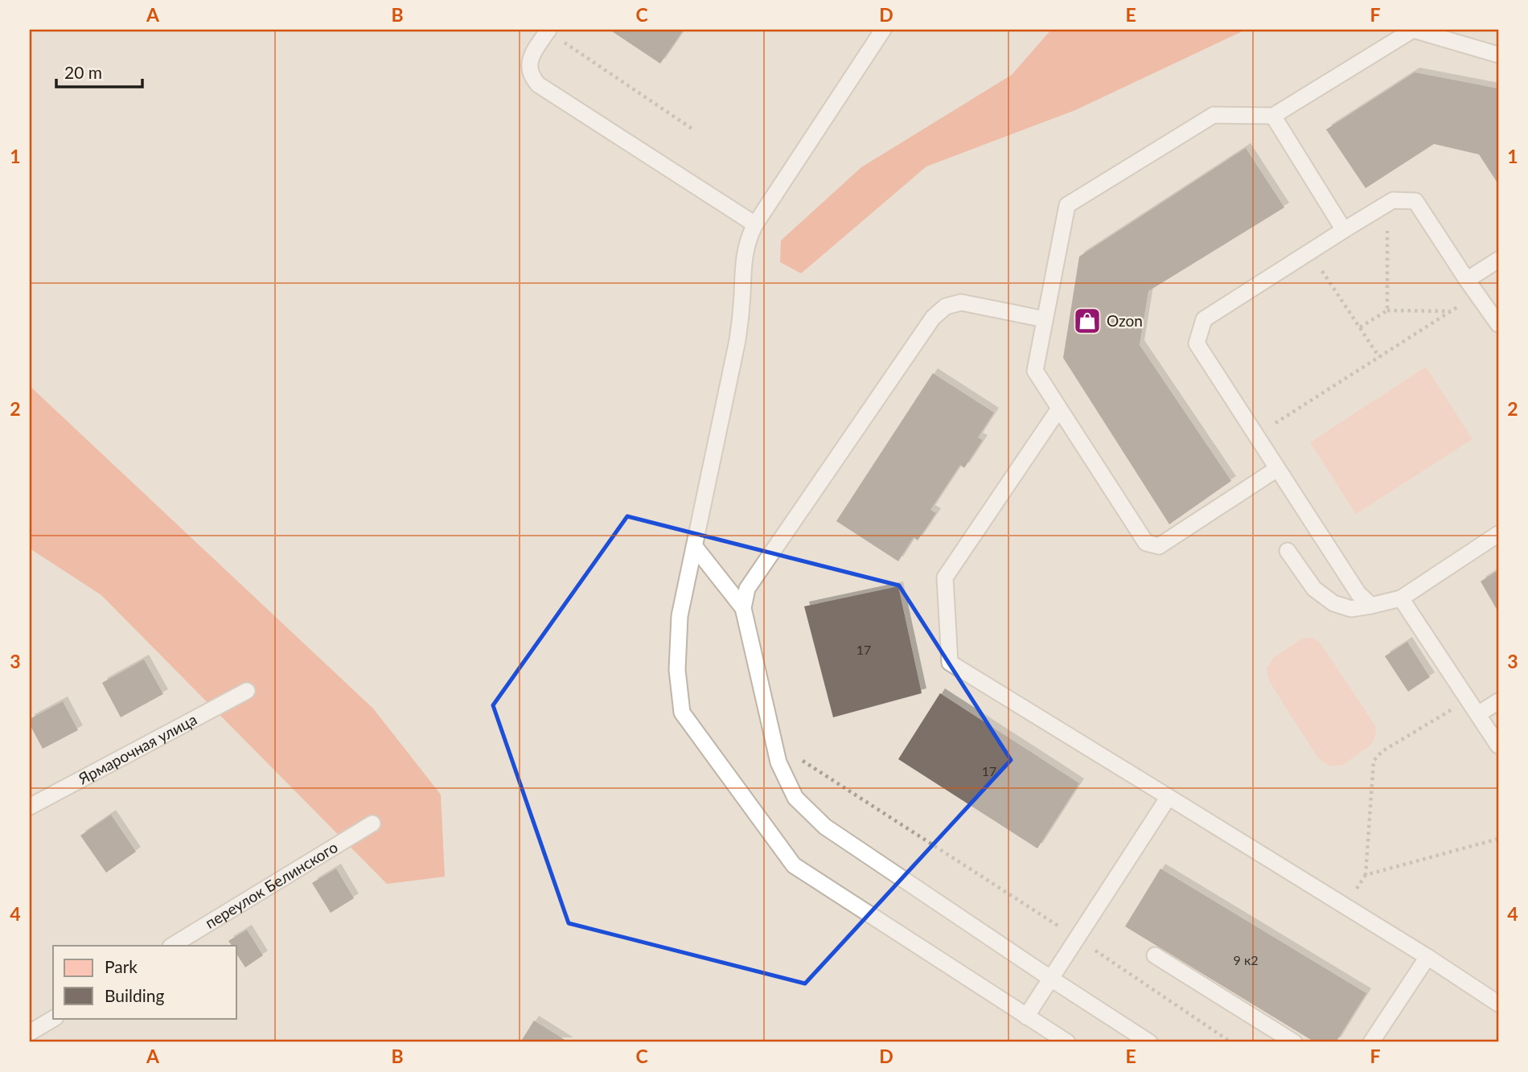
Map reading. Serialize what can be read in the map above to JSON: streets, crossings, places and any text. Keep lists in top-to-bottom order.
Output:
{
  "streets": {
    "lane": ["Ярмарочная улица", "переулок Белинского"]
  },
  "places": {
    "shop": ["Ozon"]
  },
  "house_numbers": ["17", "17", "9 к2"],
  "legend": ["Park", "Building"],
  "scale_bar": "20 m",
  "grid": {
    "columns": [
      "A",
      "B",
      "C",
      "D",
      "E",
      "F"
    ],
    "rows": [
      "1",
      "2",
      "3",
      "4"
    ]
  }
}
